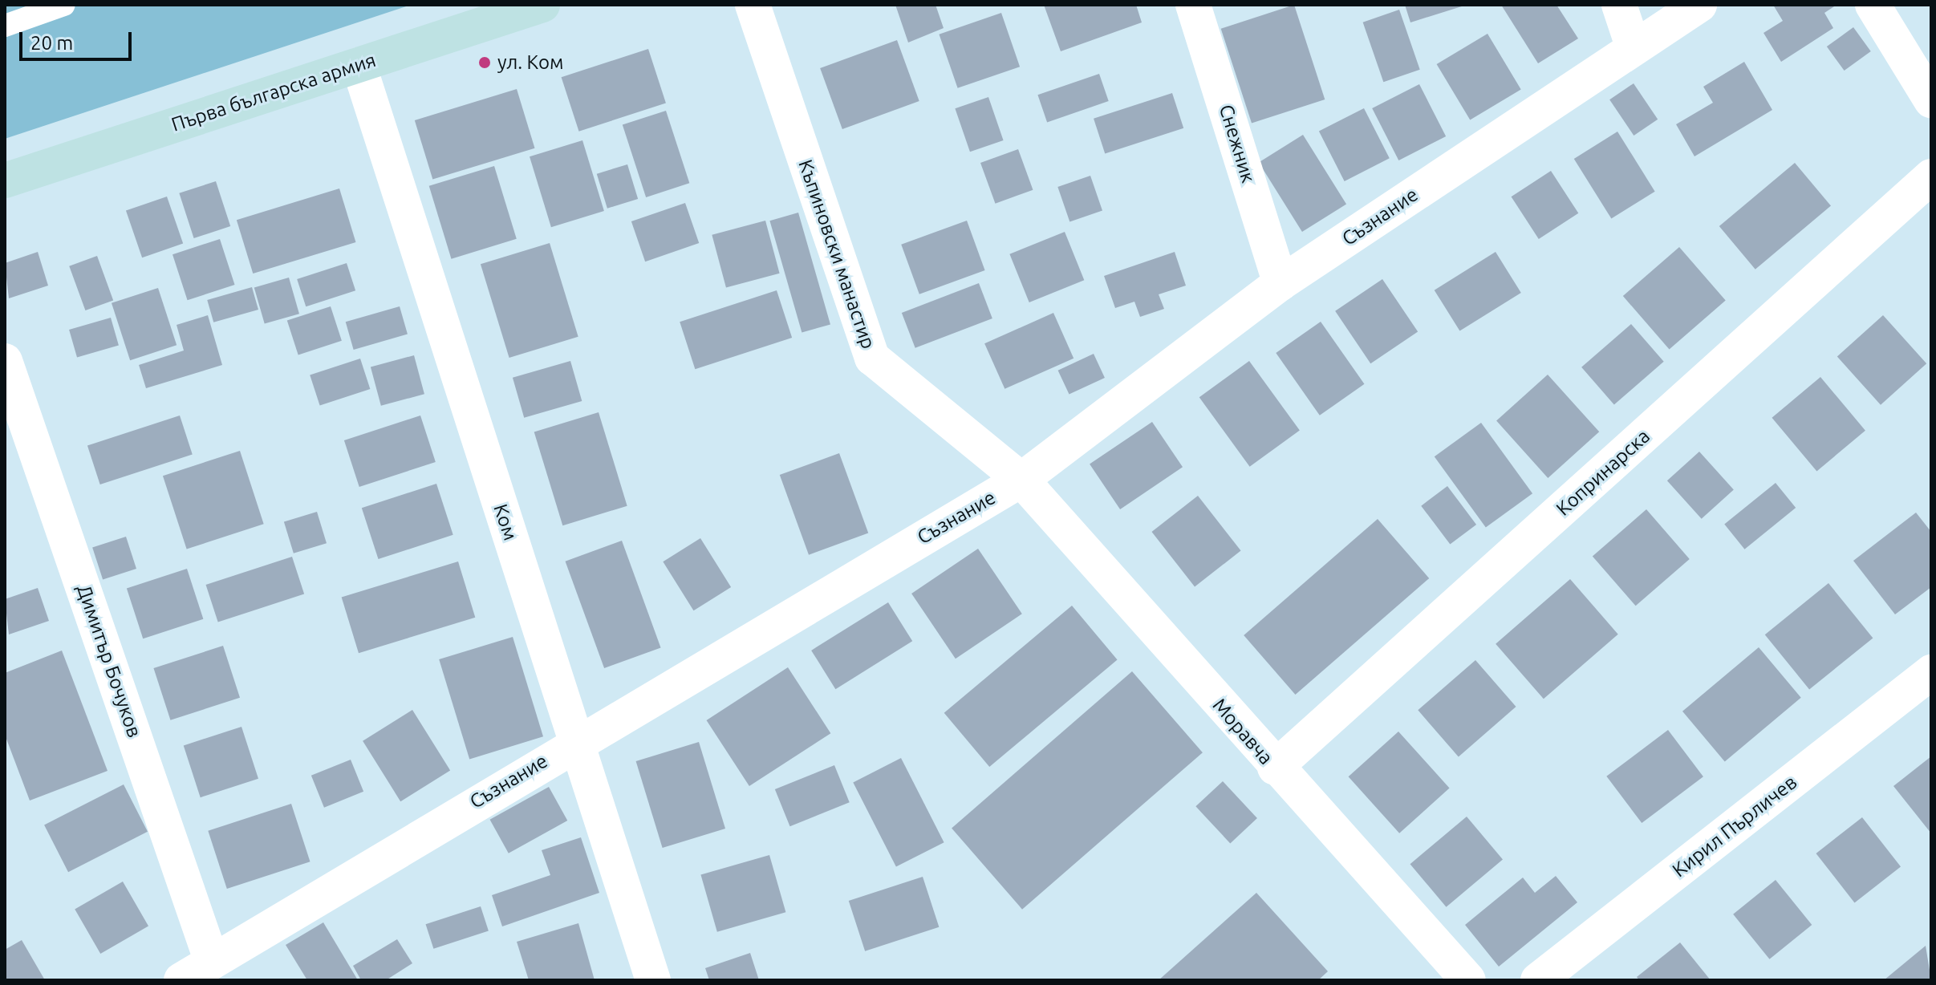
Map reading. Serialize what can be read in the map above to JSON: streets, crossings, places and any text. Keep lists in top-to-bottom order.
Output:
{
  "streets": {
    "street": [
      "Първа българска армия",
      "Снежник",
      "Съзнание",
      "Къпиновски манастир",
      "Копринарска",
      "Ком",
      "Димитър Бочуков",
      "Моравча",
      "Кирил Пърличев"
    ]
  },
  "crossings": [
    ["Първа българска армия", "Ком"],
    ["Снежник", "Съзнание"],
    ["Съзнание", "Къпиновски манастир"],
    ["Съзнание", "Ком"],
    ["Съзнание", "Димитър Бочуков"],
    ["Съзнание", "Моравча"],
    ["Къпиновски манастир", "Моравча"],
    ["Копринарска", "Моравча"]
  ],
  "places": ["ул. Ком"],
  "scale_bar": "20 m"
}
